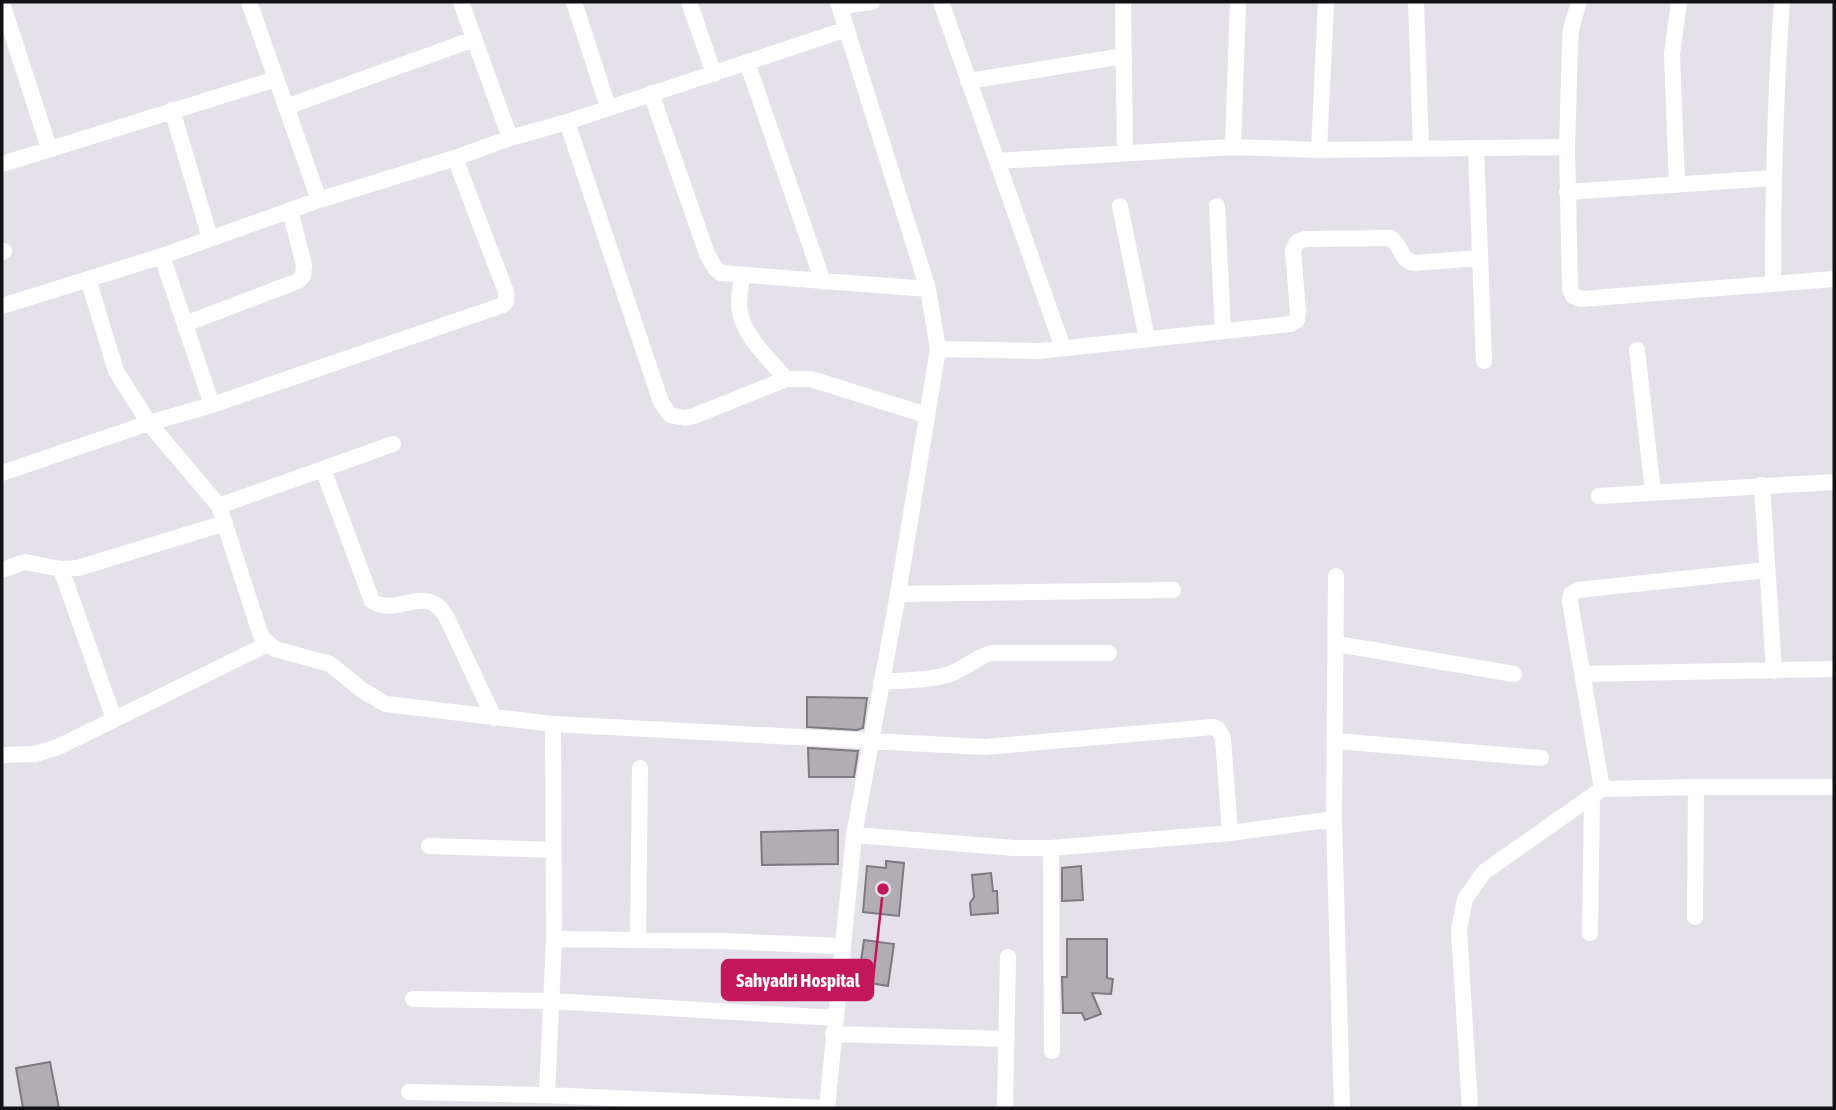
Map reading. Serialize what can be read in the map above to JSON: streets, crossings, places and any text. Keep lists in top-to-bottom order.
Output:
{
  "places": ["Sahyadri Hospital"]
}
